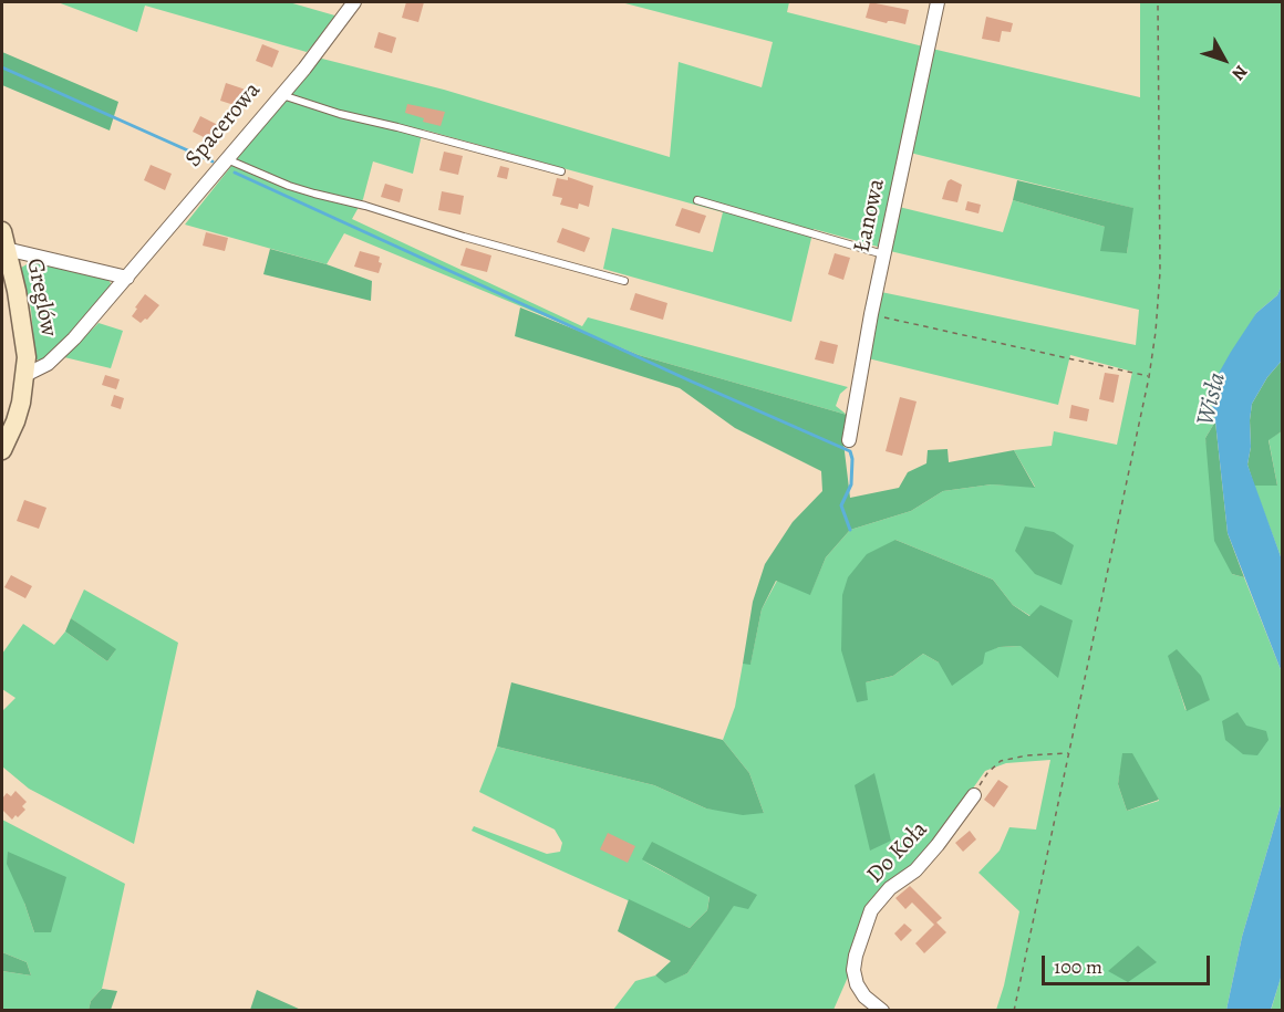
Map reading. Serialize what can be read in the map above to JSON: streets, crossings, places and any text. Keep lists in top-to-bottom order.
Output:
{
  "streets": {
    "street": [
      "Spacerowa",
      "Łanowa",
      "Greglów",
      "Do Koła"
    ]
  },
  "crossings": [
    ["Spacerowa", "Greglów"]
  ],
  "water": ["Wisła"],
  "scale_bar": "100 m",
  "north": "bottom right"
}
